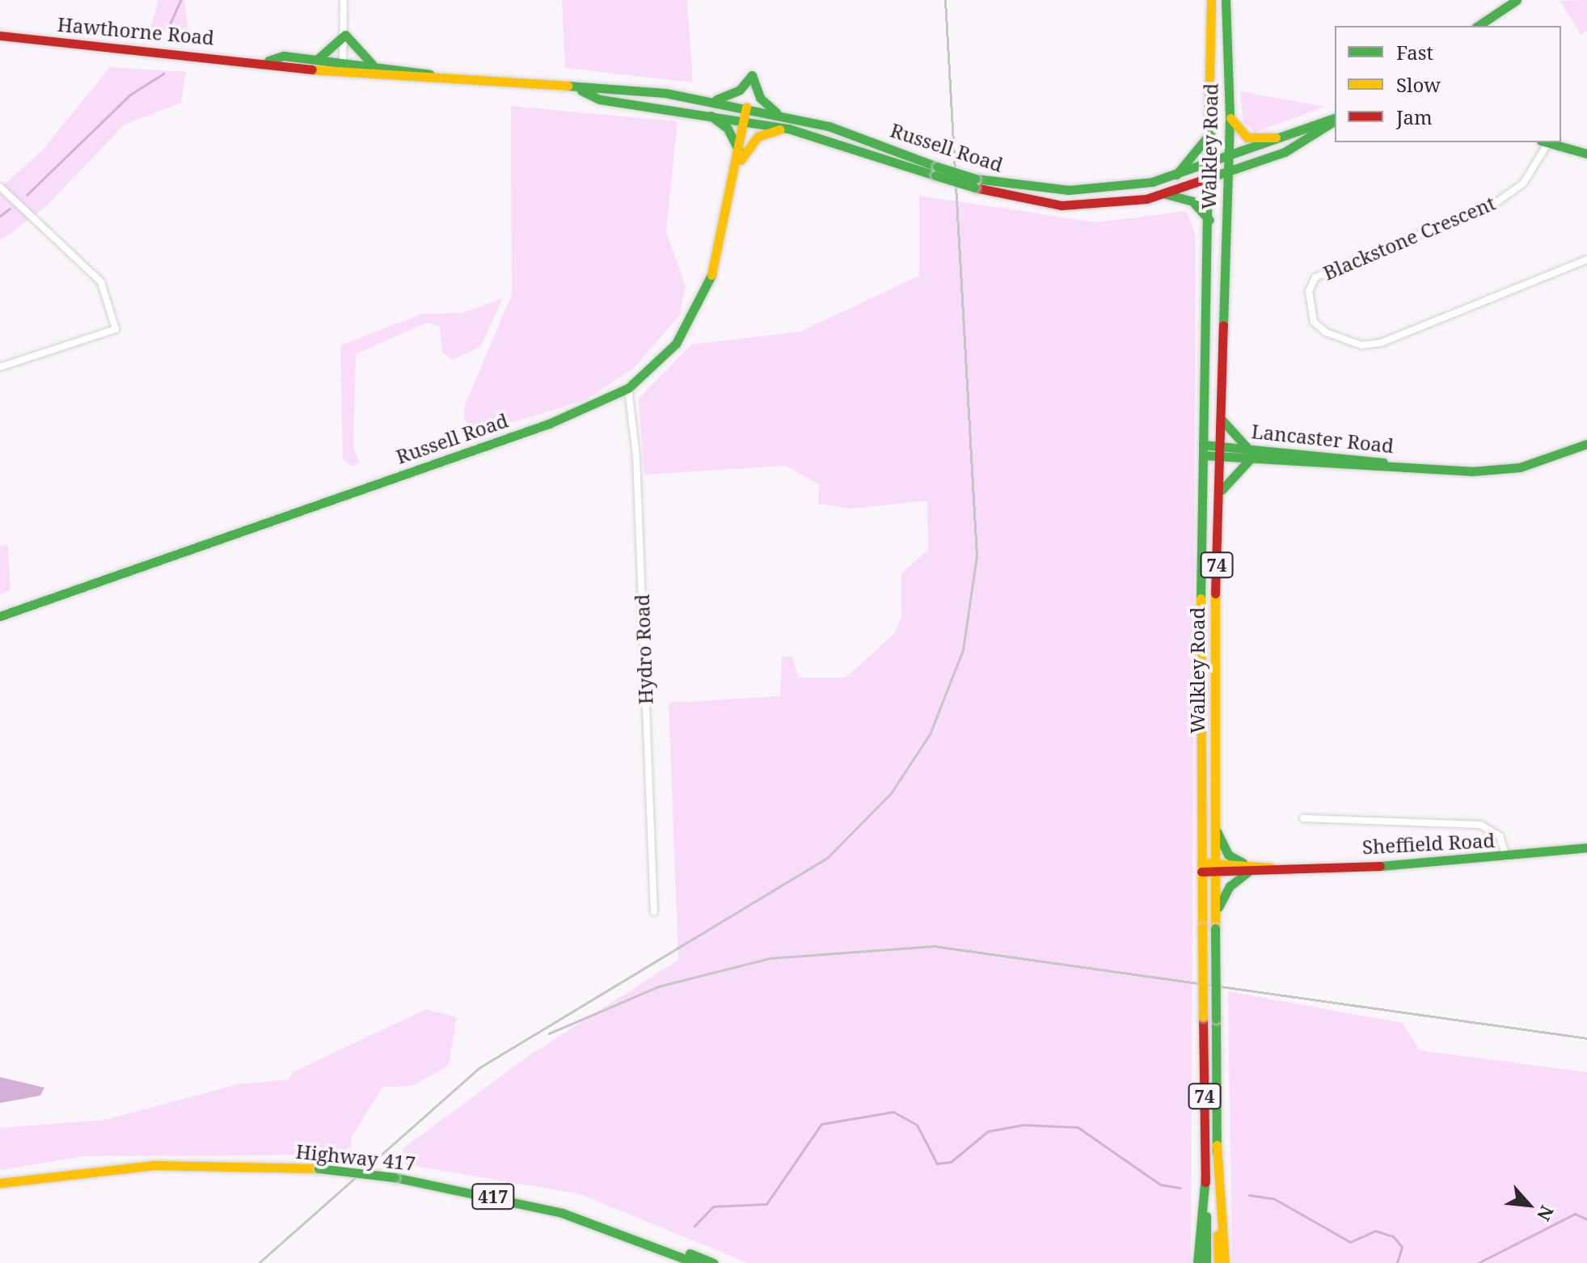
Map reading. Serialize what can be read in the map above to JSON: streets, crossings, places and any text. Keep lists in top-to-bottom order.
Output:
{
  "streets": {
    "main road": [
      "Hawthorne Road",
      "Walkley Road",
      "Russell Road",
      "Lancaster Road",
      "74",
      "Sheffield Road",
      "Highway 417",
      "417"
    ],
    "street": ["Blackstone Crescent", "Hydro Road"]
  },
  "crossings": [
    ["Hawthorne Road", "Russell Road"],
    ["Walkley Road", "Russell Road"],
    ["Walkley Road", "Lancaster Road"],
    ["Walkley Road", "Sheffield Road"],
    ["Russell Road", "Hydro Road"]
  ],
  "legend": ["Fast", "Slow", "Jam"],
  "north": "bottom right"
}
